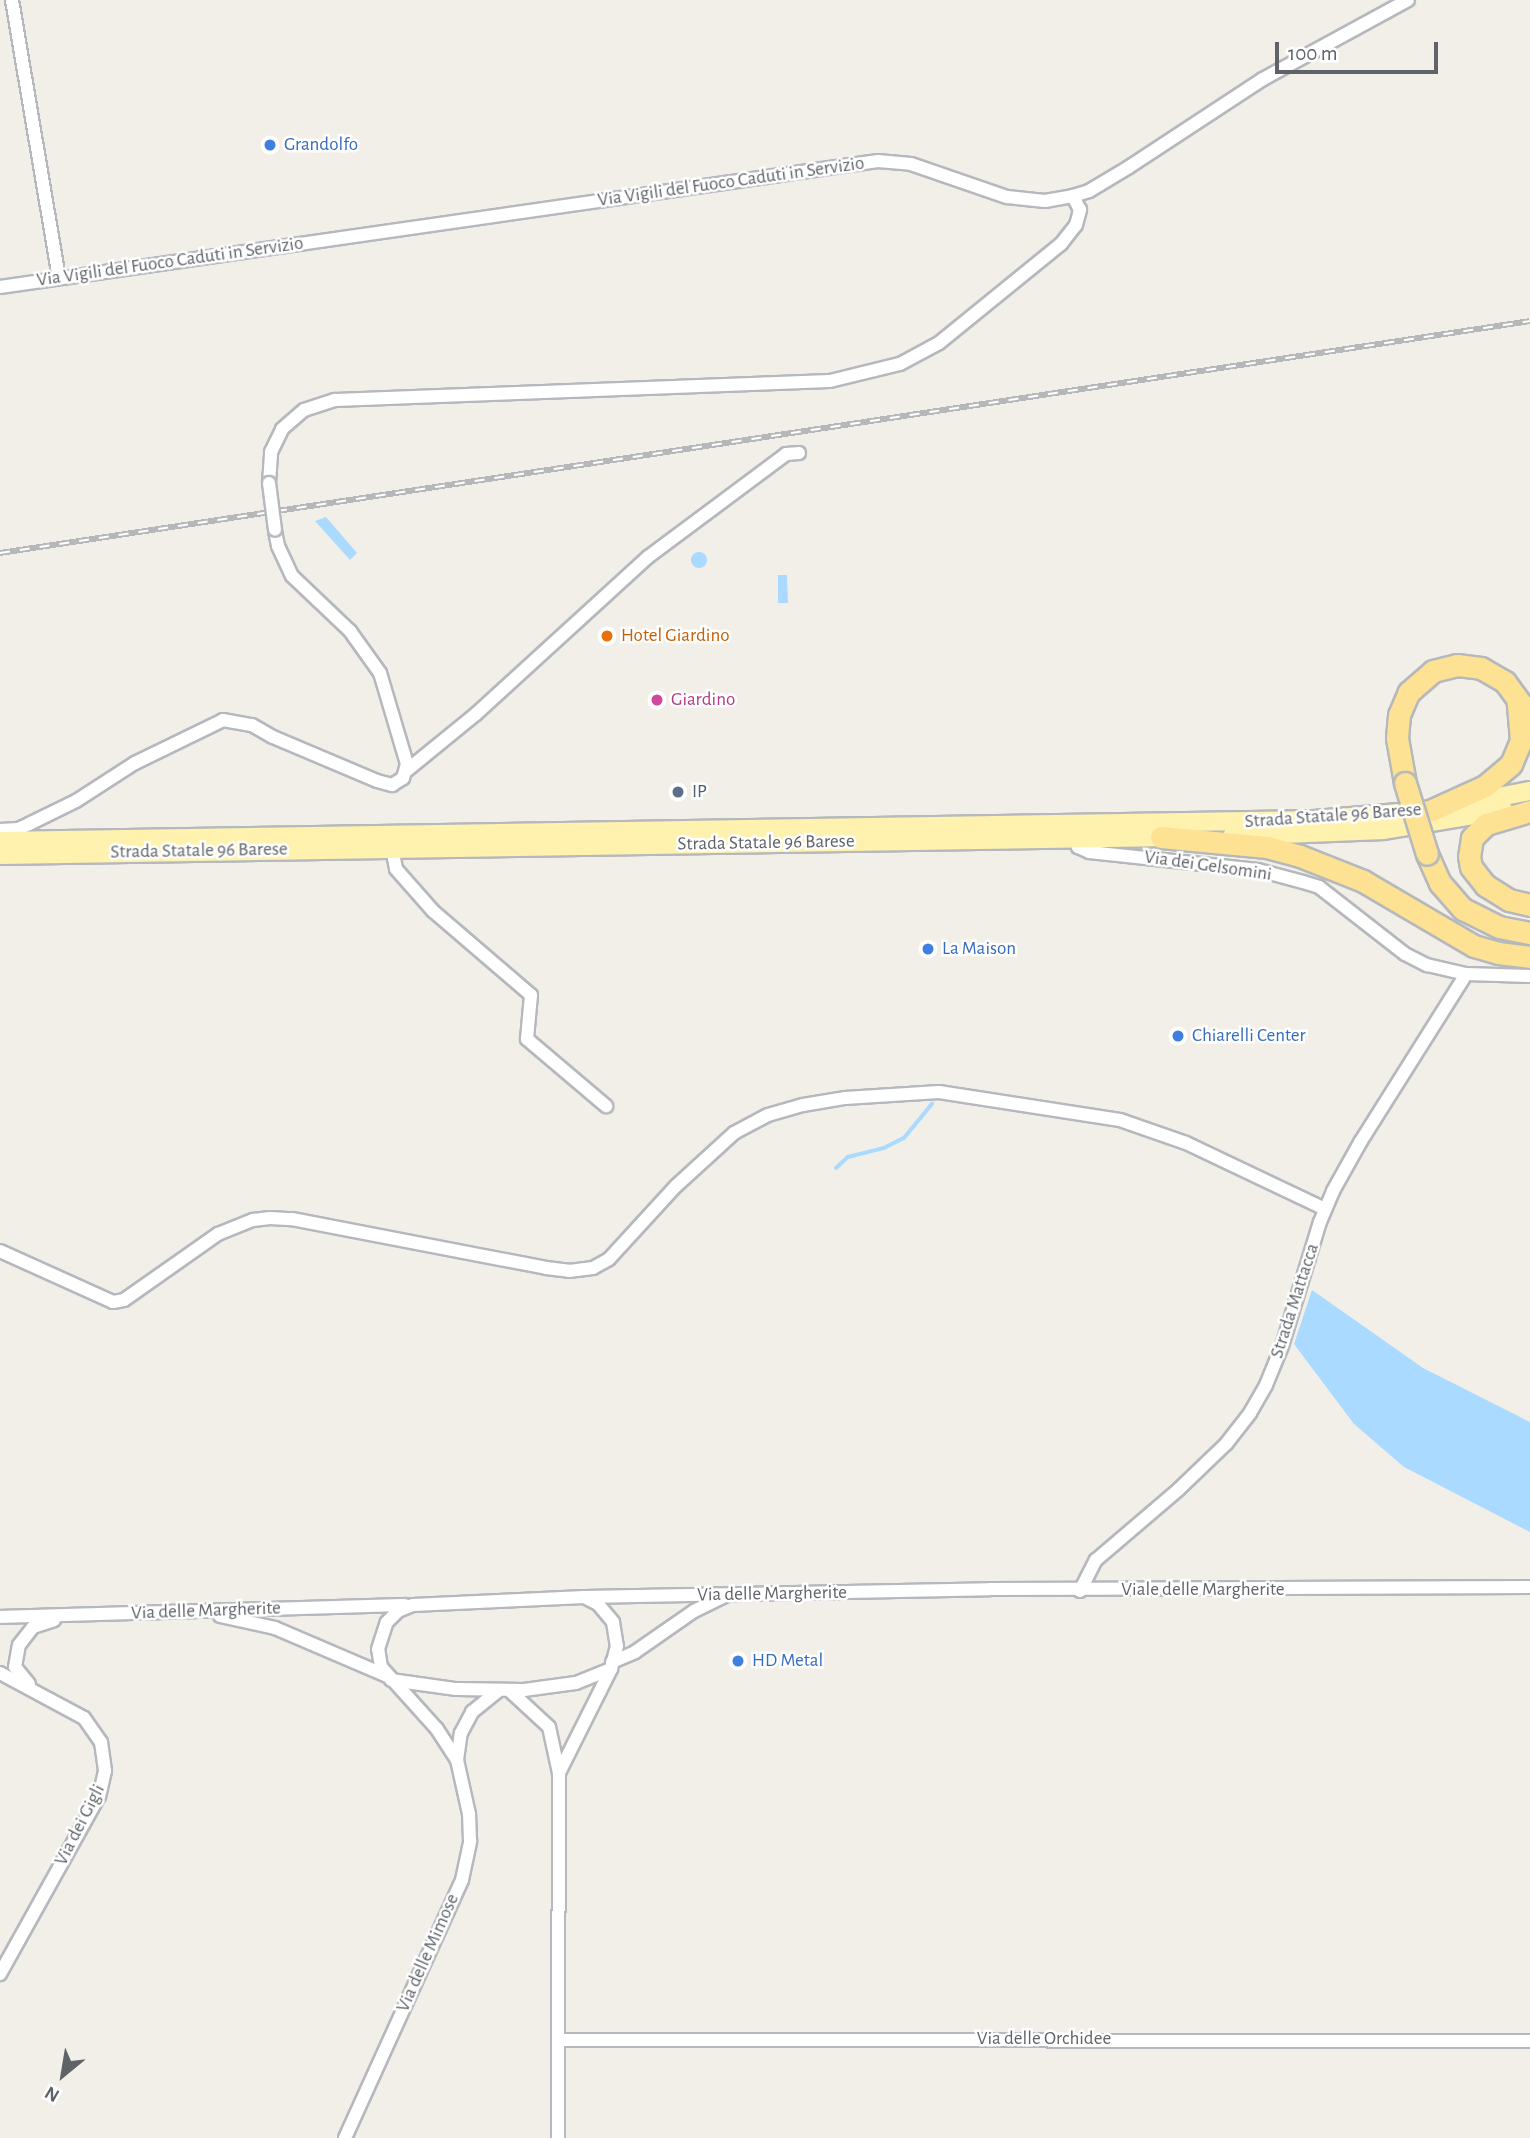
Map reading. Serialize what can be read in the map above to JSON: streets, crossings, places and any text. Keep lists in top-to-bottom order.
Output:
{
  "streets": {
    "main road": ["Strada Statale 96 Barese"],
    "street": [
      "Via Vigili del Fuoco Caduti in Servizio",
      "Via dei Gelsomini",
      "Strada Mattacca",
      "Viale delle Margherite",
      "Via delle Margherite",
      "Via dei Gigli",
      "Via delle Mimose",
      "Via delle Orchidee"
    ]
  },
  "crossings": [
    ["Strada Statale 96 Barese", "Via dei Gelsomini"],
    ["Via dei Gelsomini", "Strada Mattacca"],
    ["Strada Mattacca", "Viale delle Margherite"],
    ["Viale delle Margherite", "Via delle Margherite"],
    ["Via delle Margherite", "Via dei Gigli"]
  ],
  "places": [
    "Grandolfo",
    "Hotel Giardino",
    "Giardino",
    "IP",
    "La Maison",
    "Chiarelli Center",
    "HD Metal"
  ],
  "scale_bar": "100 m",
  "north": "bottom left"
}
